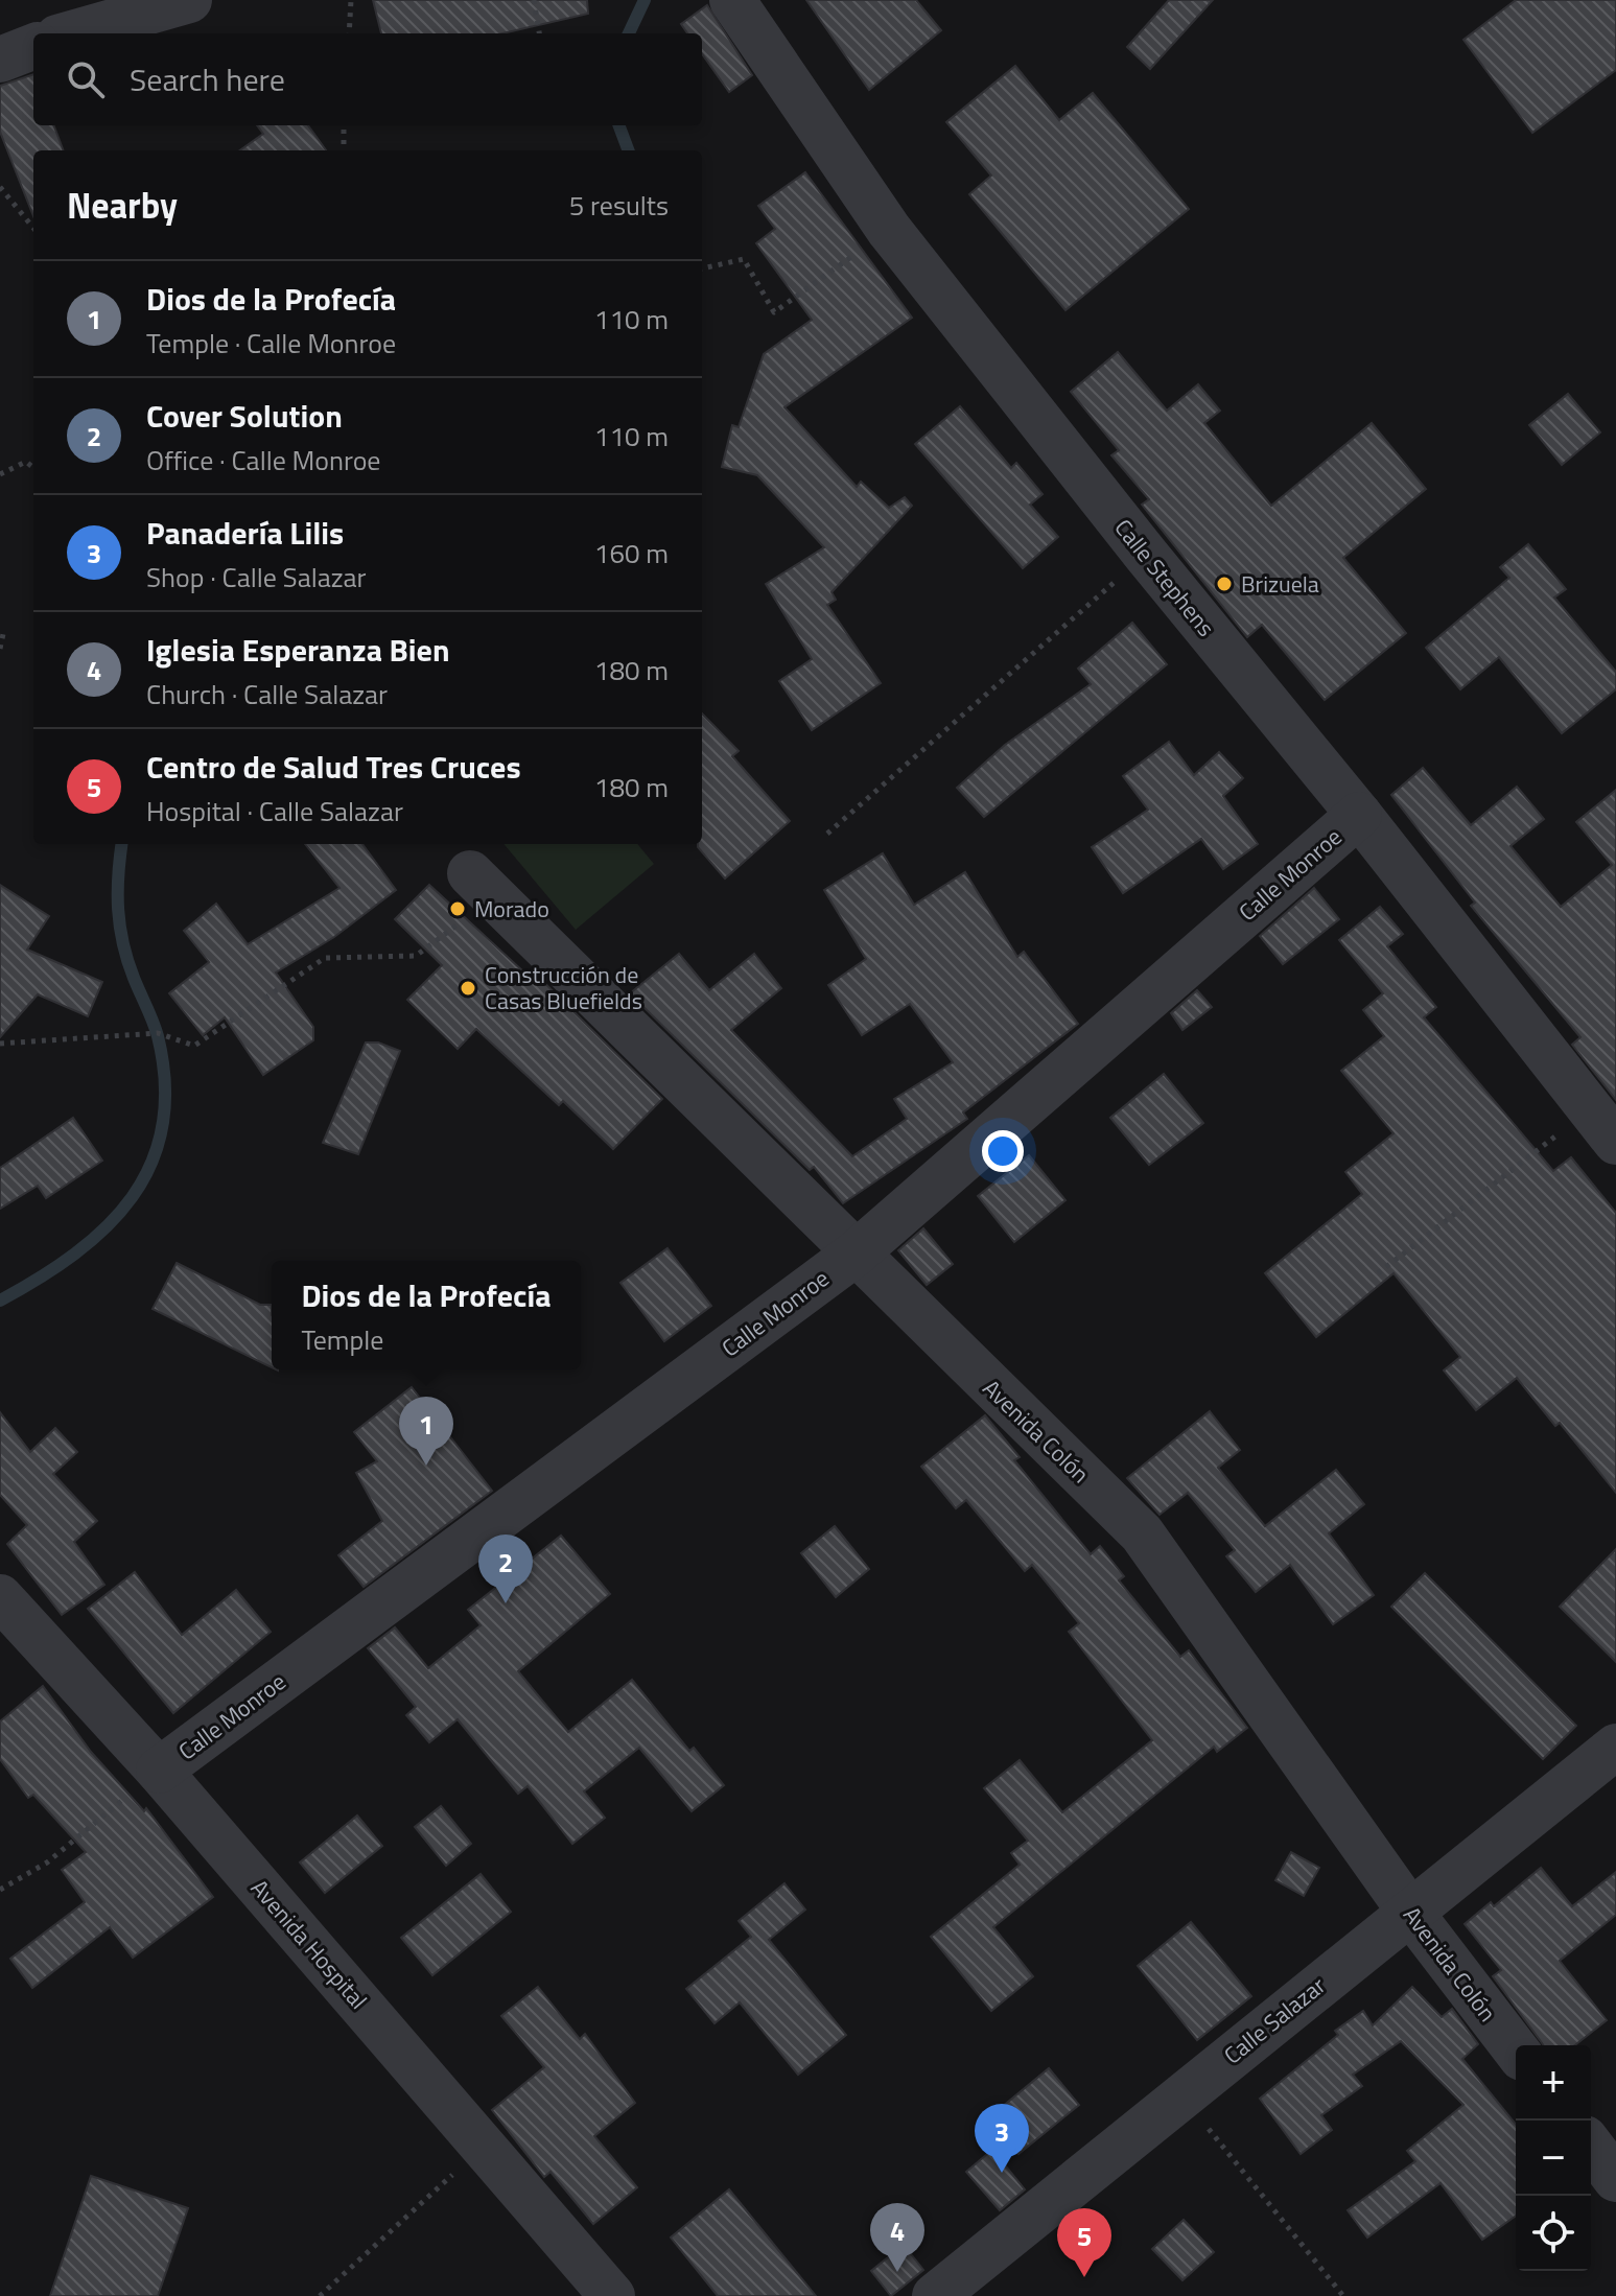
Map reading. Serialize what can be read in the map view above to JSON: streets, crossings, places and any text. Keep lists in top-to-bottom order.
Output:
{
  "streets": {
    "street": [
      "Calle Stephens",
      "Calle Monroe",
      "Avenida Colón",
      "Avenida Hospital",
      "Calle Salazar"
    ]
  },
  "crossings": [
    ["Calle Stephens", "Calle Monroe"],
    ["Calle Monroe", "Avenida Colón"],
    ["Calle Monroe", "Avenida Hospital"],
    ["Avenida Colón", "Calle Salazar"]
  ],
  "places": ["Brizuela", "Morado", "Construcción de Casas Bluefields"],
  "page": {
    "search": "Search here",
    "heading": ["Nearby", "5 results"],
    "list": [
      {
        "mark": "1",
        "name": "Dios de la Profecía",
        "note": "Temple · Calle Monroe",
        "value": "110 m"
      },
      {
        "mark": "2",
        "name": "Cover Solution",
        "note": "Office · Calle Monroe",
        "value": "110 m"
      },
      {
        "mark": "3",
        "name": "Panadería Lilis",
        "note": "Shop · Calle Salazar",
        "value": "160 m"
      },
      {
        "mark": "4",
        "name": "Iglesia Esperanza Bien",
        "note": "Church · Calle Salazar",
        "value": "180 m"
      },
      {
        "mark": "5",
        "name": "Centro de Salud Tres Cruces",
        "note": "Hospital · Calle Salazar",
        "value": "180 m"
      }
    ],
    "popup": ["Dios de la Profecía", "Temple"],
    "pins": [
      "1",
      "2",
      "3",
      "4",
      "5"
    ],
    "map_buttons": ["+", "−"]
  }
}
